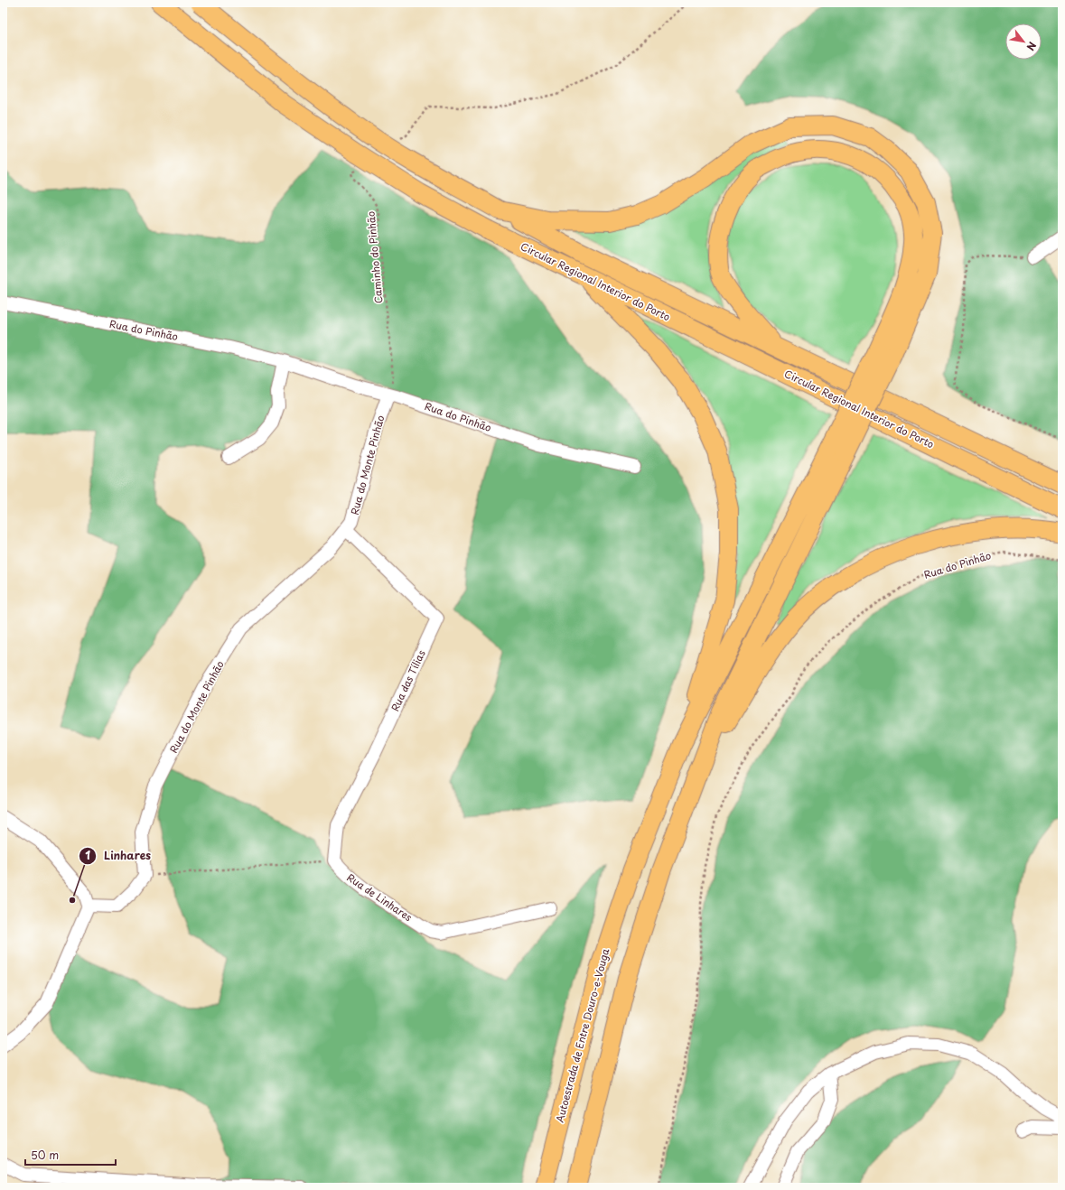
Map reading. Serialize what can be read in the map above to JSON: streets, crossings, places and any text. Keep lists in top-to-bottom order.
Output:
{
  "streets": {
    "highway": ["Circular Regional Interior do Porto", "Autoestrada de Entre Douro-e-Vouga"],
    "street": [
      "Rua do Pinhão",
      "Rua do Monte Pinhão",
      "Rua das Tílias",
      "Rua de Linhares"
    ],
    "path": ["Caminho do Pinhão"]
  },
  "crossings": [
    ["Caminho do Pinhão", "Rua do Pinhão"],
    ["Caminho do Pinhão", "Rua do Monte Pinhão"],
    ["Rua do Pinhão", "Rua do Monte Pinhão"],
    ["Rua do Monte Pinhão", "Rua das Tílias"],
    ["Rua das Tílias", "Rua de Linhares"]
  ],
  "places": ["Linhares"],
  "scale_bar": "50 m",
  "north": "bottom right"
}
